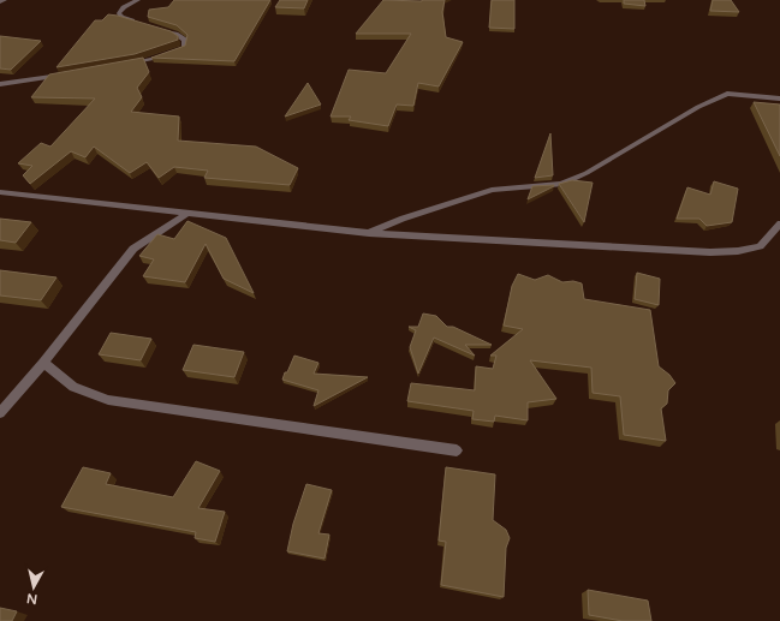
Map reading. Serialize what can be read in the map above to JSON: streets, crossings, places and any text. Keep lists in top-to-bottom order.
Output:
{
  "north": "bottom"
}
